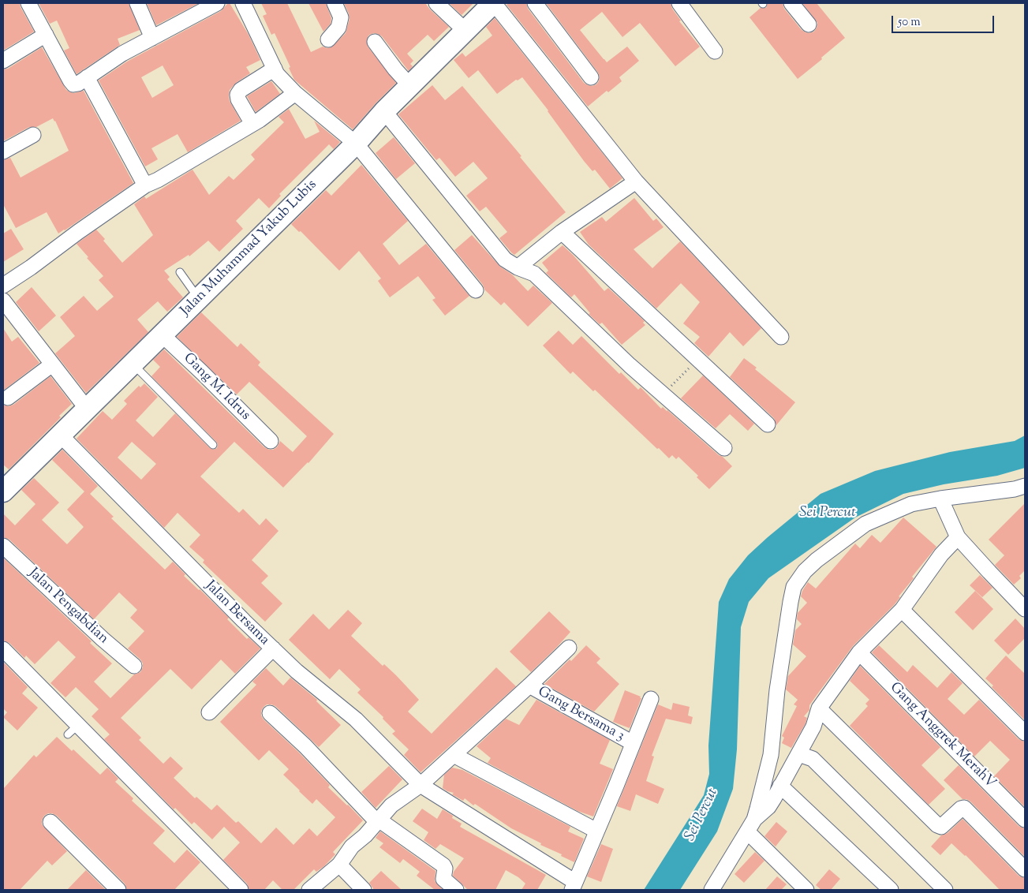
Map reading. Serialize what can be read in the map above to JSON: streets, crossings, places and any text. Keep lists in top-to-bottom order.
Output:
{
  "streets": {
    "main road": ["Jalan Muhammad Yakub Lubis"],
    "street": [
      "Gang M. Idrus",
      "Jalan Pengabdian",
      "Jalan Bersama",
      "Gang Bersama 3",
      "Gang Anggrek MerahV"
    ]
  },
  "crossings": [
    ["Jalan Muhammad Yakub Lubis", "Gang M. Idrus"],
    ["Jalan Muhammad Yakub Lubis", "Jalan Bersama"]
  ],
  "water": ["Sei Percut"],
  "scale_bar": "50 m"
}
